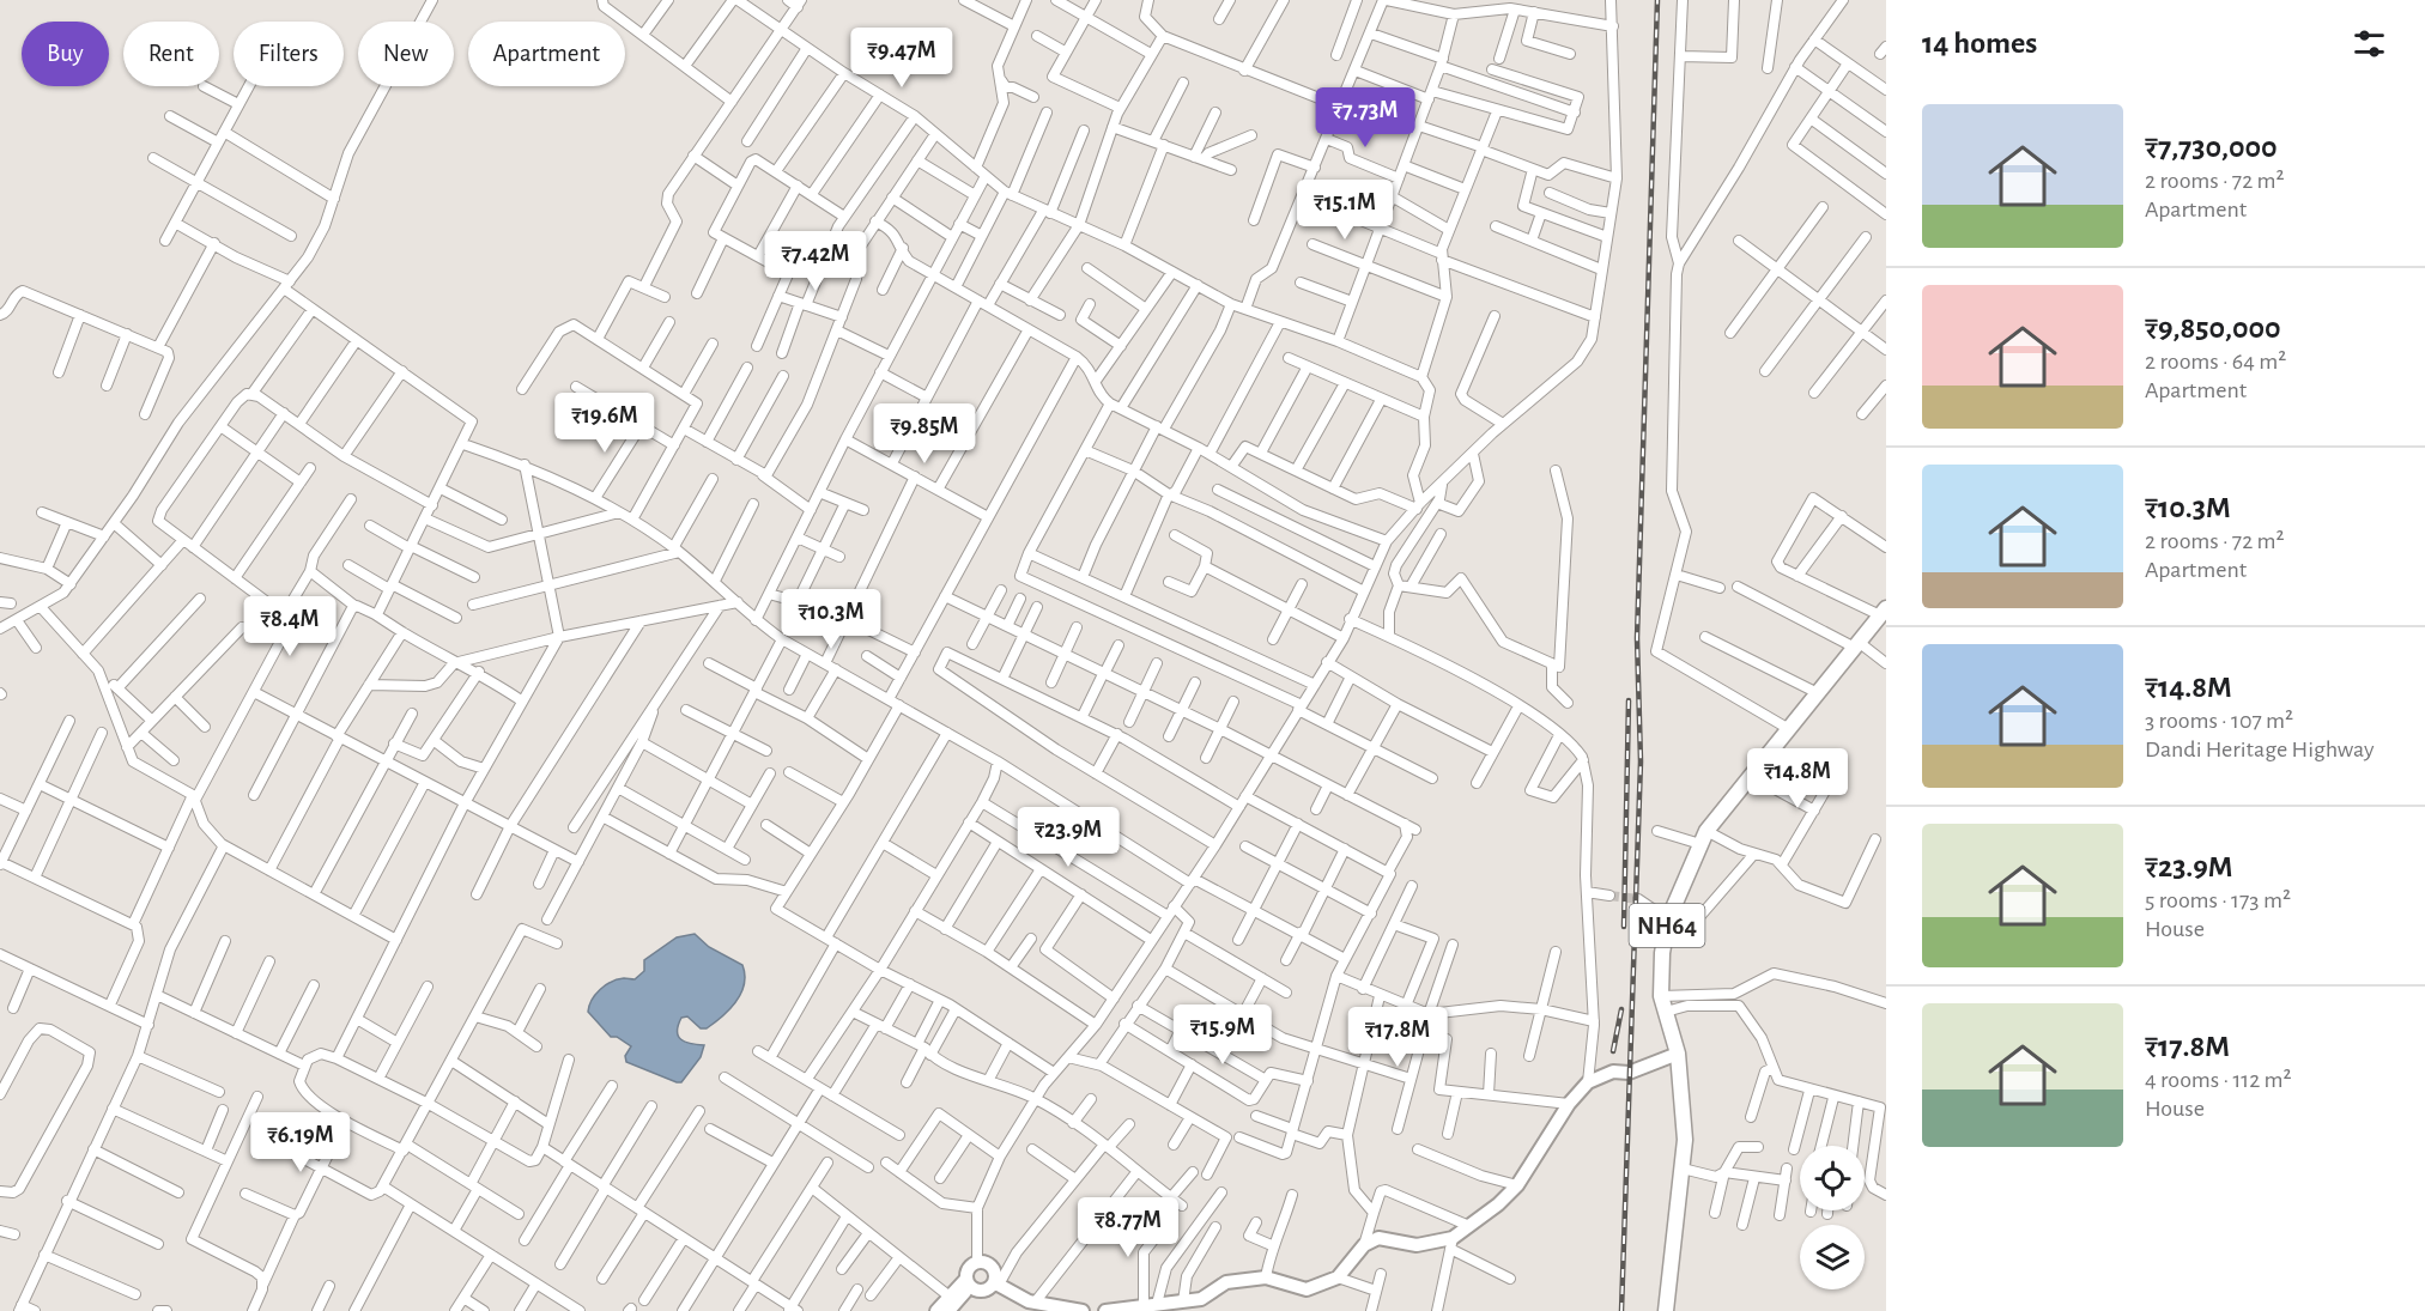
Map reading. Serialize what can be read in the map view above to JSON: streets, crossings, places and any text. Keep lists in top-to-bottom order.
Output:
{
  "streets": {
    "highway": ["NH64"]
  },
  "page": {
    "heading": "14 homes",
    "chip": [
      "Buy",
      "Rent",
      "Filters",
      "New",
      "Apartment"
    ],
    "price": [
      "₹9.47M",
      "₹7.73M",
      "₹15.1M",
      "₹7.42M",
      "₹19.6M",
      "₹9.85M",
      "₹10.3M",
      "₹8.4M",
      "₹14.8M",
      "₹23.9M",
      "₹15.9M",
      "₹17.8M",
      "₹6.19M",
      "₹8.77M"
    ],
    "list": [
      {
        "name": "₹7,730,000",
        "note": "2 rooms · 72 m² · Apartment"
      },
      {
        "name": "₹9,850,000",
        "note": "2 rooms · 64 m² · Apartment"
      },
      {
        "name": "₹10.3M",
        "note": "2 rooms · 72 m² · Apartment"
      },
      {
        "name": "₹14.8M",
        "note": "3 rooms · 107 m² · Dandi Heritage Highway"
      },
      {
        "name": "₹23.9M",
        "note": "5 rooms · 173 m² · House"
      },
      {
        "name": "₹17.8M",
        "note": "4 rooms · 112 m² · House"
      }
    ]
  }
}
